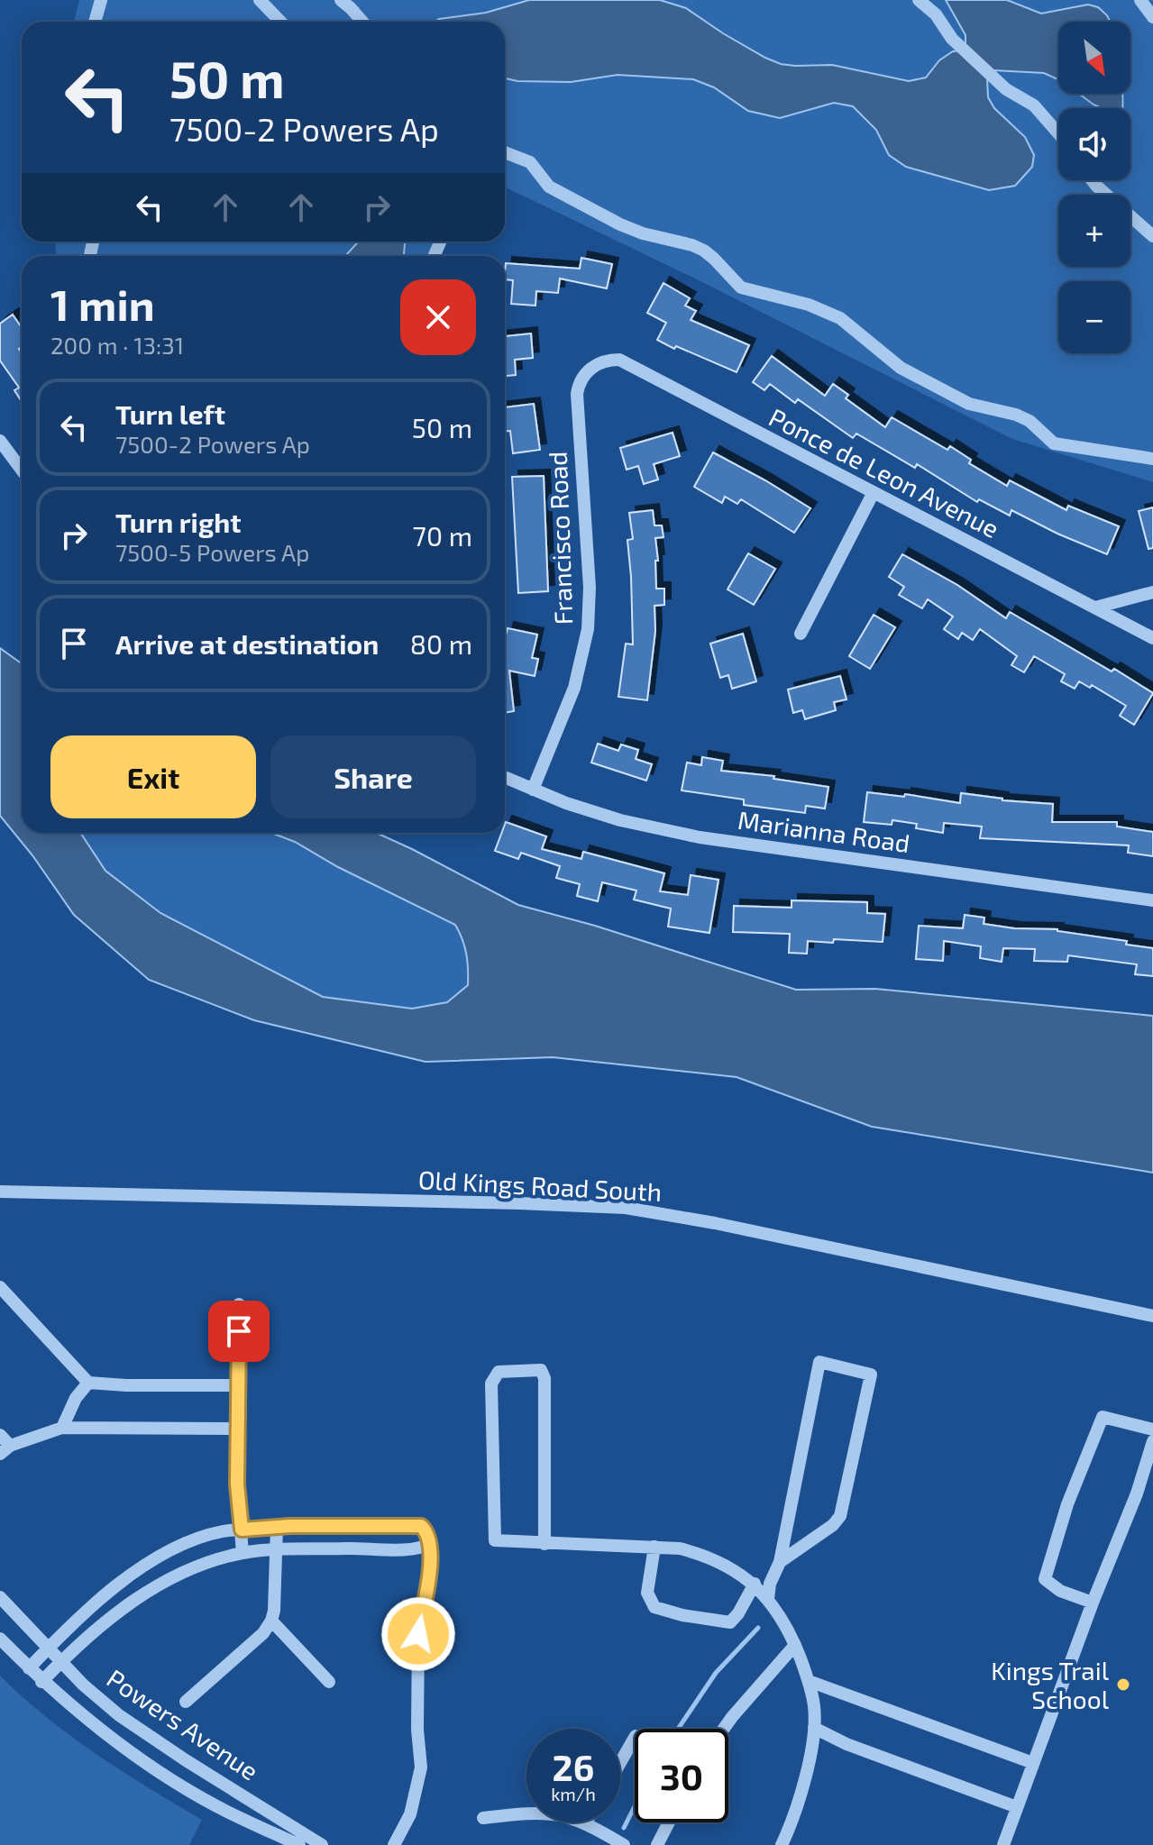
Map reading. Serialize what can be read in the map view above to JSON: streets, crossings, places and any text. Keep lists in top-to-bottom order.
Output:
{
  "streets": {
    "street": [
      "Ponce de Leon Avenue",
      "Francisco Road",
      "Marianna Road",
      "Old Kings Road South",
      "Powers Avenue"
    ]
  },
  "crossings": [
    ["Ponce de Leon Avenue", "Francisco Road"],
    ["Francisco Road", "Marianna Road"]
  ],
  "places": ["Kings Trail School"],
  "north": "bottom right",
  "page": {
    "map_buttons": ["+", "−"],
    "turn": ["50 m", "7500-2 Powers Ap"],
    "heading": ["1 min", "200 m · 13:31"],
    "list": [
      {
        "name": "Turn left",
        "note": "7500-2 Powers Ap",
        "value": "50 m"
      },
      {
        "name": "Turn right",
        "note": "7500-5 Powers Ap",
        "value": "70 m"
      },
      {
        "name": "Arrive at destination",
        "value": "80 m"
      }
    ],
    "buttons": ["Exit", "Share"],
    "speed": "26 km/h",
    "limit": "30"
  }
}
